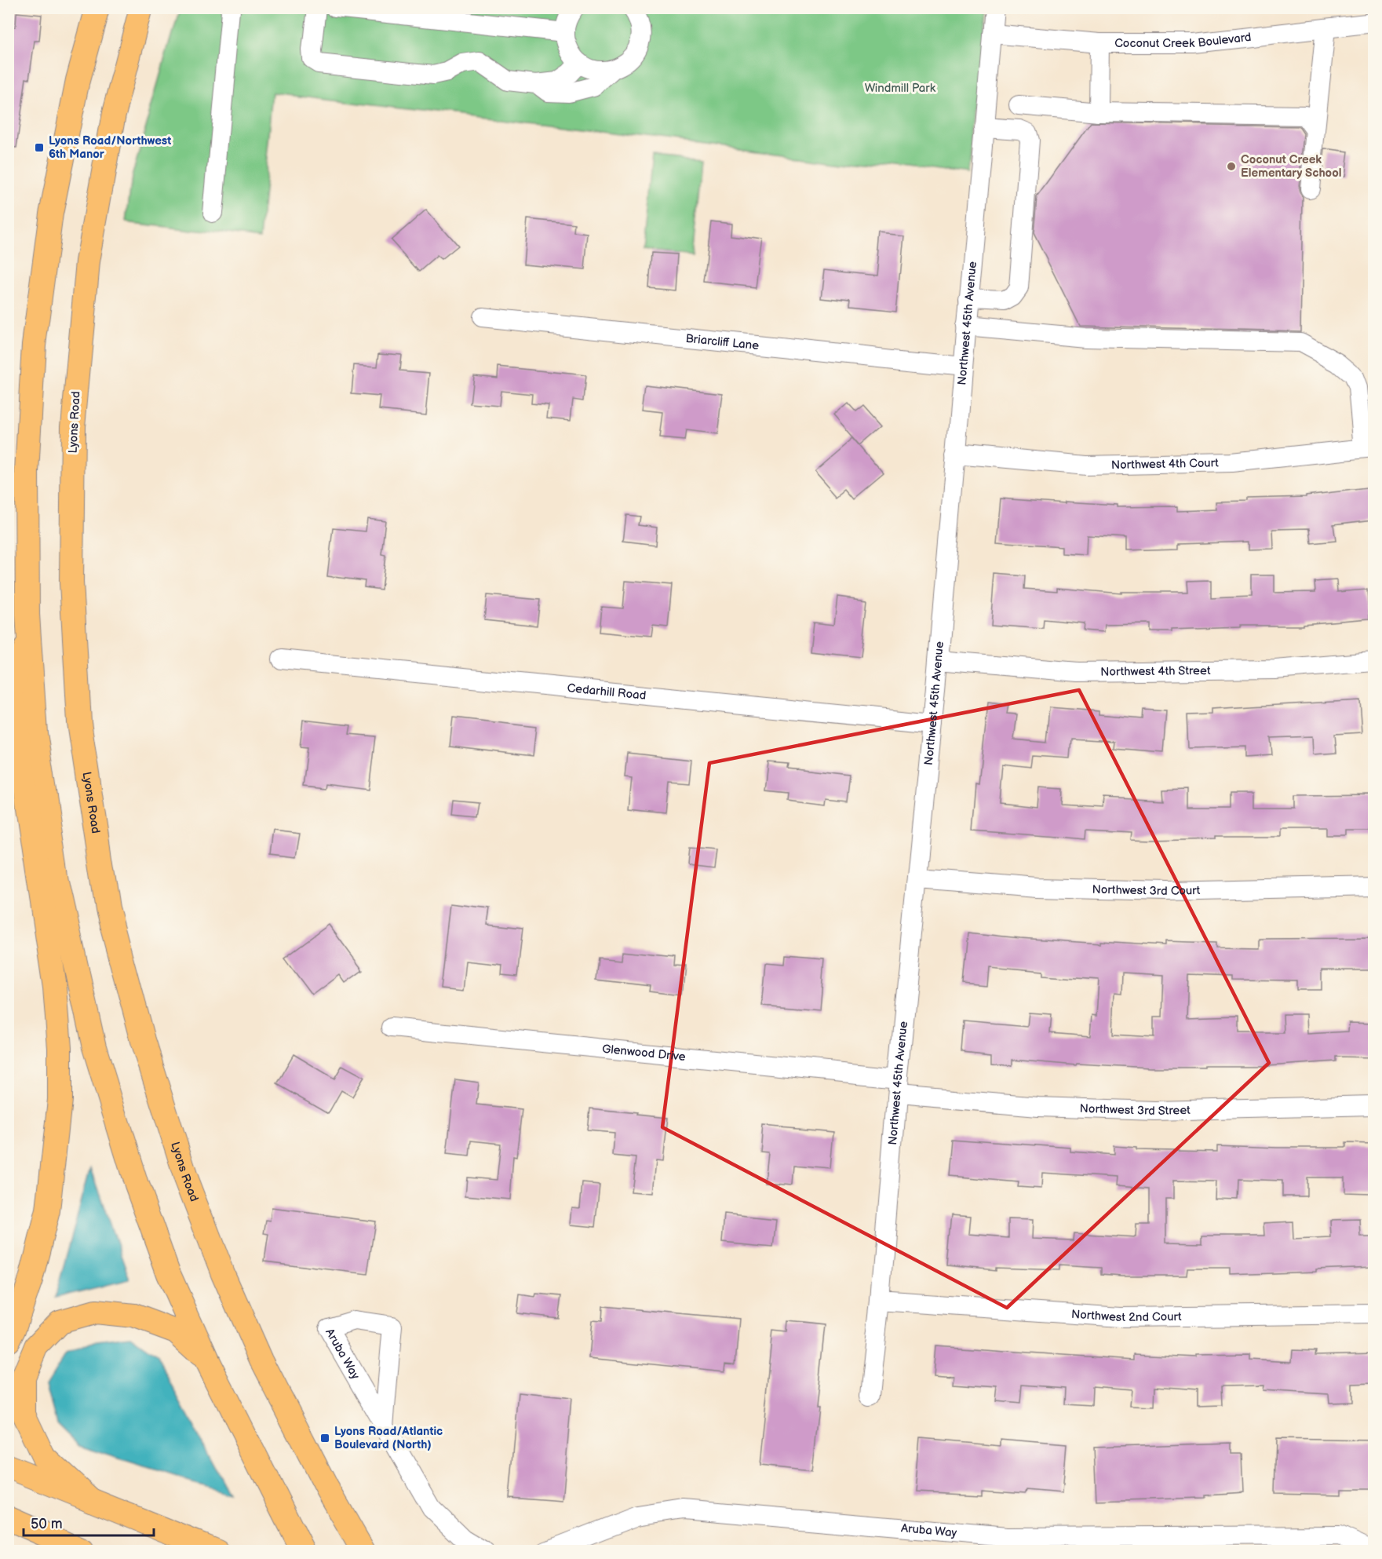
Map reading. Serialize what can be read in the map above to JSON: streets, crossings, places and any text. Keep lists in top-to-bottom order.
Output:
{
  "streets": {
    "main road": ["Lyons Road"],
    "street": [
      "Coconut Creek Boulevard",
      "Northwest 45th Avenue",
      "Briarcliff Lane",
      "Northwest 4th Court",
      "Northwest 4th Street",
      "Cedarhill Road",
      "Northwest 3rd Court",
      "Glenwood Drive",
      "Northwest 3rd Street",
      "Northwest 2nd Court",
      "Aruba Way"
    ]
  },
  "crossings": [
    ["Coconut Creek Boulevard", "Northwest 45th Avenue"],
    ["Northwest 45th Avenue", "Briarcliff Lane"],
    ["Northwest 45th Avenue", "Northwest 4th Court"],
    ["Northwest 45th Avenue", "Northwest 4th Street"],
    ["Northwest 45th Avenue", "Cedarhill Road"],
    ["Northwest 45th Avenue", "Northwest 3rd Court"],
    ["Northwest 45th Avenue", "Glenwood Drive"],
    ["Northwest 45th Avenue", "Northwest 3rd Street"],
    ["Northwest 45th Avenue", "Northwest 2nd Court"],
    ["Glenwood Drive", "Northwest 3rd Street"]
  ],
  "parks": ["Windmill Park"],
  "places": {
    "transit": ["Lyons Road/Northwest 6th Manor", "Lyons Road/Atlantic Boulevard (North)"],
    "other": ["Coconut Creek Elementary School"]
  },
  "scale_bar": "50 m"
}
